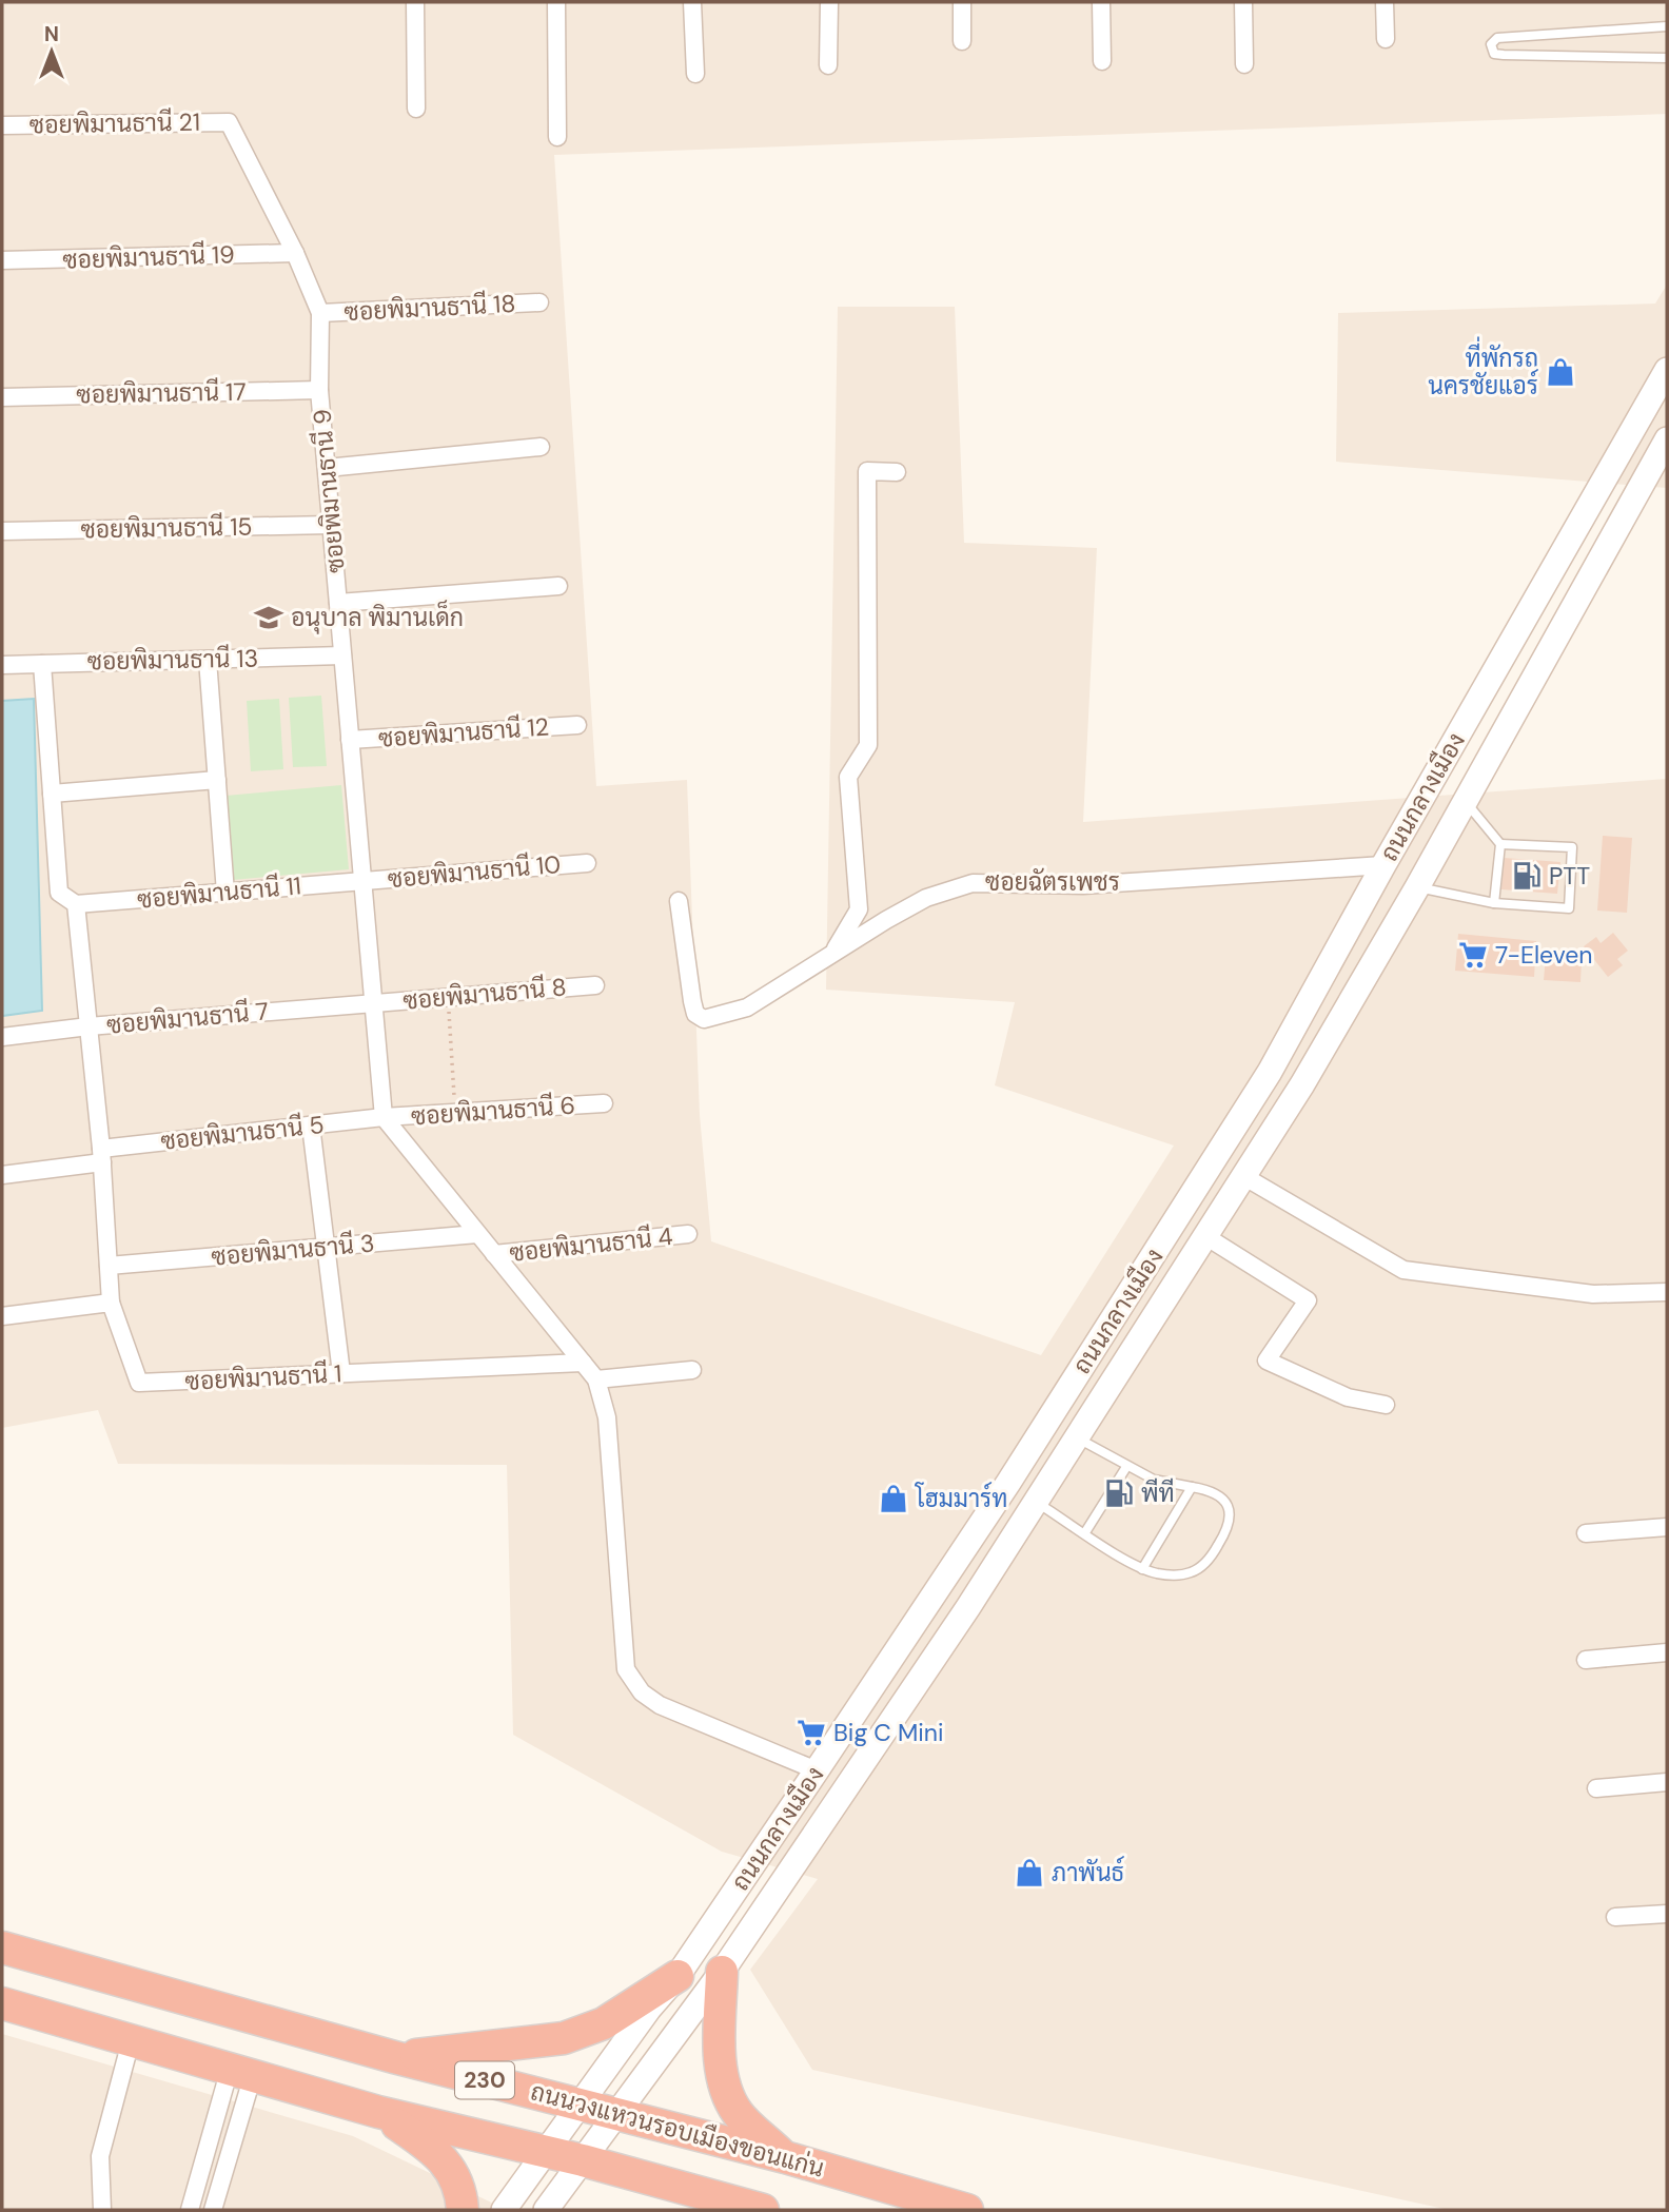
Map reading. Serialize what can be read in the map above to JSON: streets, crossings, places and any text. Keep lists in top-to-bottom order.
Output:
{
  "streets": {
    "highway": ["230", "ถนนวงแหวนรอบเมืองขอนแก่น"],
    "main road": ["ถนนกลางเมือง"],
    "street": [
      "ซอยพิมานธานี 21",
      "ซอยพิมานธานี 19",
      "ซอยพิมานธานี 18",
      "ซอยพิมานธานี 17",
      "ซอยพิมานธานี 9",
      "ซอยพิมานธานี 15",
      "ซอยพิมานธานี 13",
      "ซอยพิมานธานี 12",
      "ซอยพิมานธานี 10",
      "ซอยฉัตรเพชร",
      "ซอยพิมานธานี 11",
      "ซอยพิมานธานี 8",
      "ซอยพิมานธานี 7",
      "ซอยพิมานธานี 6",
      "ซอยพิมานธานี 5",
      "ซอยพิมานธานี 4",
      "ซอยพิมานธานี 3",
      "ซอยพิมานธานี 1"
    ]
  },
  "crossings": [
    ["ซอยพิมานธานี 21", "ซอยพิมานธานี 9"],
    ["ซอยพิมานธานี 19", "ซอยพิมานธานี 9"],
    ["ซอยพิมานธานี 18", "ซอยพิมานธานี 9"],
    ["ซอยพิมานธานี 17", "ซอยพิมานธานี 9"],
    ["ซอยพิมานธานี 9", "ซอยพิมานธานี 15"],
    ["ซอยพิมานธานี 9", "ซอยพิมานธานี 13"],
    ["ซอยพิมานธานี 9", "ซอยพิมานธานี 12"],
    ["ซอยพิมานธานี 9", "ซอยพิมานธานี 10"],
    ["ซอยพิมานธานี 9", "ซอยพิมานธานี 11"],
    ["ซอยพิมานธานี 9", "ซอยพิมานธานี 8"],
    ["ซอยพิมานธานี 9", "ซอยพิมานธานี 7"],
    ["ซอยพิมานธานี 9", "ซอยพิมานธานี 6"],
    ["ซอยพิมานธานี 9", "ซอยพิมานธานี 5"],
    ["ถนนกลางเมือง", "ซอยฉัตรเพชร"],
    ["ถนนกลางเมือง", "230"],
    ["ถนนกลางเมือง", "ถนนวงแหวนรอบเมืองขอนแก่น"],
    ["ซอยพิมานธานี 10", "ซอยพิมานธานี 11"],
    ["ซอยพิมานธานี 8", "ซอยพิมานธานี 7"],
    ["ซอยพิมานธานี 6", "ซอยพิมานธานี 5"]
  ],
  "places": {
    "shop": ["ที่พักรถ นครชัยแอร์", "โฮมมาร์ท", "ภาพันธ์"],
    "school or university": ["อนุบาล พิมานเด็ก"],
    "fuel station": ["PTT", "พีที"],
    "supermarket": ["7-Eleven", "Big C Mini"]
  },
  "north": "top"
}
